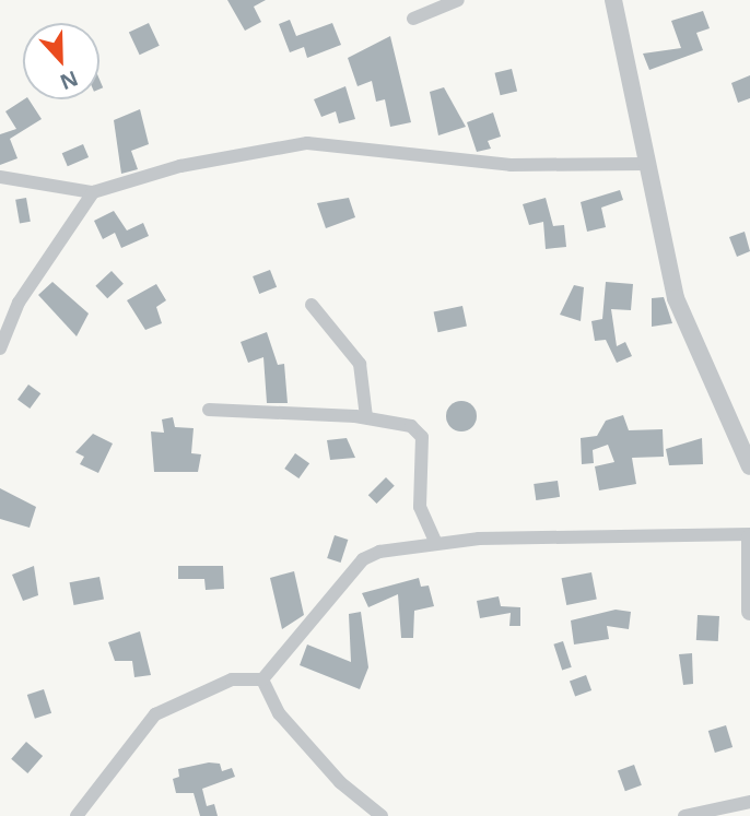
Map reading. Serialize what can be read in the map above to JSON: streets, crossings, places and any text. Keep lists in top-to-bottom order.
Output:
{
  "north": "bottom"
}
